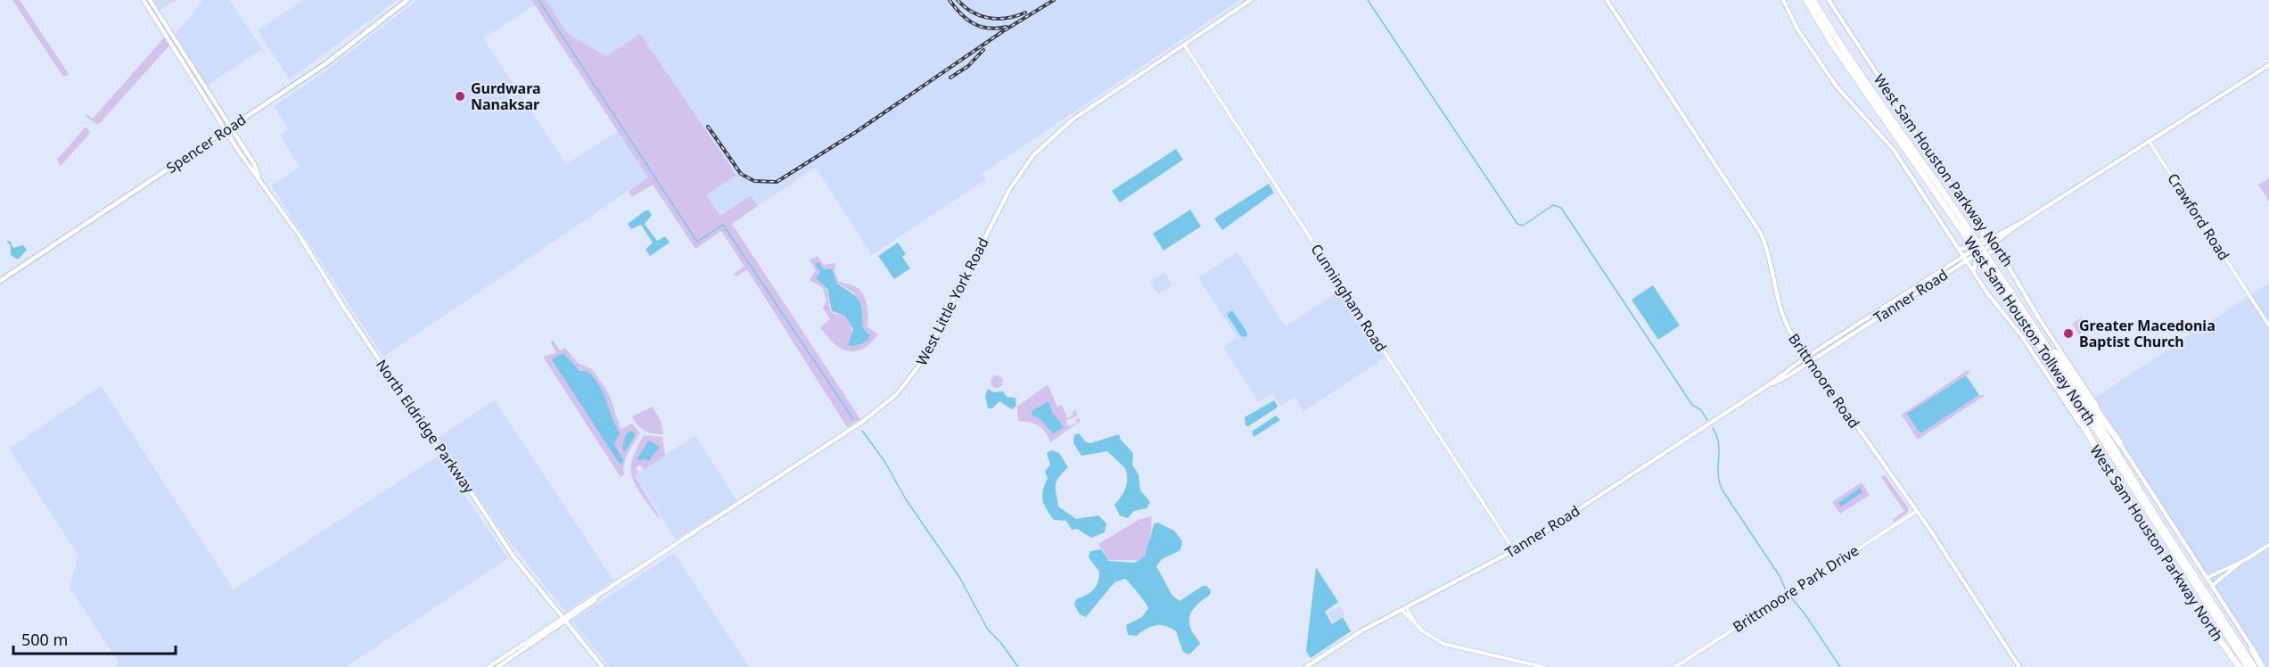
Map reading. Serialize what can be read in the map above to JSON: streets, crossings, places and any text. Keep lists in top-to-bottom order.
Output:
{
  "streets": {
    "highway": ["West Sam Houston Tollway North"],
    "main road": [
      "Spencer Road",
      "West Sam Houston Parkway North",
      "Tanner Road",
      "West Little York Road",
      "Brittmoore Road",
      "North Eldridge Parkway"
    ],
    "street": ["Crawford Road", "Cunningham Road", "Brittmoore Park Drive"]
  },
  "crossings": [
    ["Spencer Road", "North Eldridge Parkway"],
    ["West Sam Houston Parkway North", "Tanner Road"],
    ["Crawford Road", "Tanner Road"],
    ["Tanner Road", "Cunningham Road"],
    ["Tanner Road", "Brittmoore Road"],
    ["Cunningham Road", "West Little York Road"],
    ["West Little York Road", "North Eldridge Parkway"],
    ["Brittmoore Road", "Brittmoore Park Drive"]
  ],
  "places": ["Gurdwara Nanaksar", "Greater Macedonia Baptist Church"],
  "scale_bar": "500 m"
}
